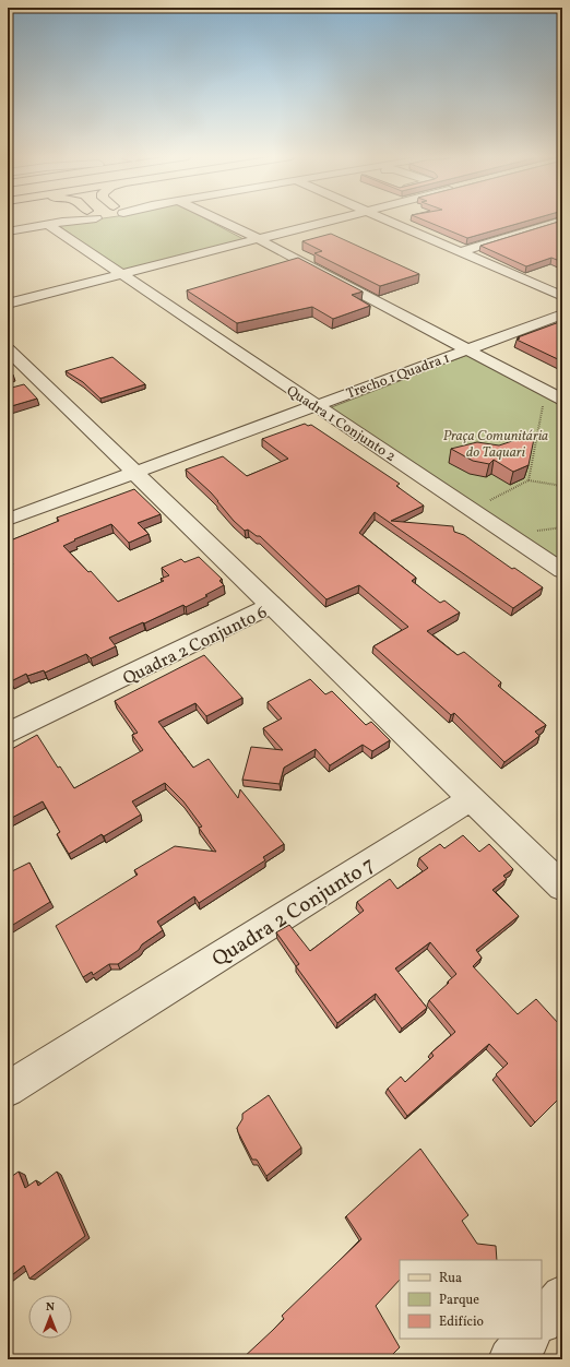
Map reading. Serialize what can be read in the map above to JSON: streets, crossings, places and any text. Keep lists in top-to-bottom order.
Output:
{
  "streets": {
    "street": [
      "Trecho 1 Quadra 1",
      "Quadra 1 Conjunto 2",
      "Quadra 2 Conjunto 6",
      "Quadra 2 Conjunto 7"
    ]
  },
  "crossings": [
    ["Trecho 1 Quadra 1", "Quadra 1 Conjunto 2"],
    ["Quadra 2 Conjunto 6", "Quadra 2 Conjunto 7"]
  ],
  "parks": ["Praça Comunitária do Taquari"],
  "legend": ["Rua", "Parque", "Edifício"],
  "north": "top"
}
